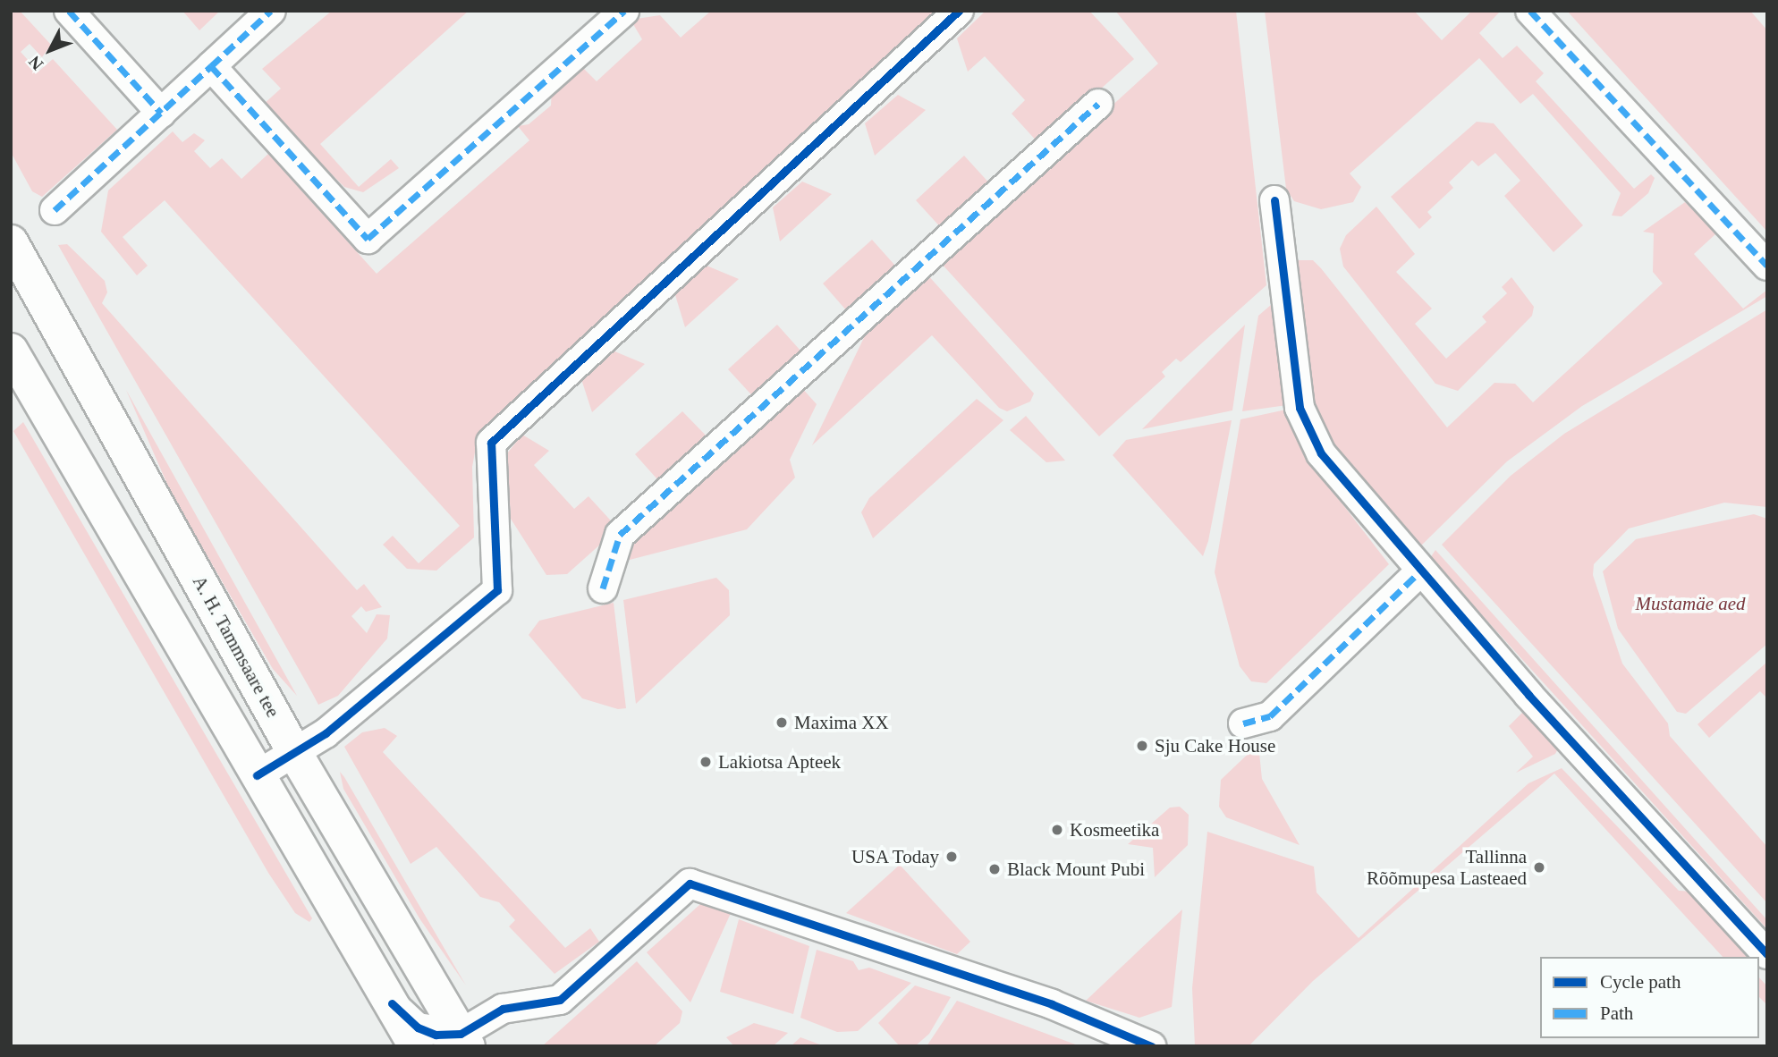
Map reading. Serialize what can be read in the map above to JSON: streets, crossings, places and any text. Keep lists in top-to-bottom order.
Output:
{
  "streets": {
    "main road": ["A. H. Tammsaare tee"]
  },
  "parks": ["Mustamäe aed"],
  "places": [
    "Maxima XX",
    "Sju Cake House",
    "Lakiotsa Apteek",
    "Kosmeetika",
    "USA Today",
    "Tallinna Rõõmupesa Lasteaed",
    "Black Mount Pubi"
  ],
  "legend": ["Cycle path", "Path"],
  "north": "bottom left"
}
